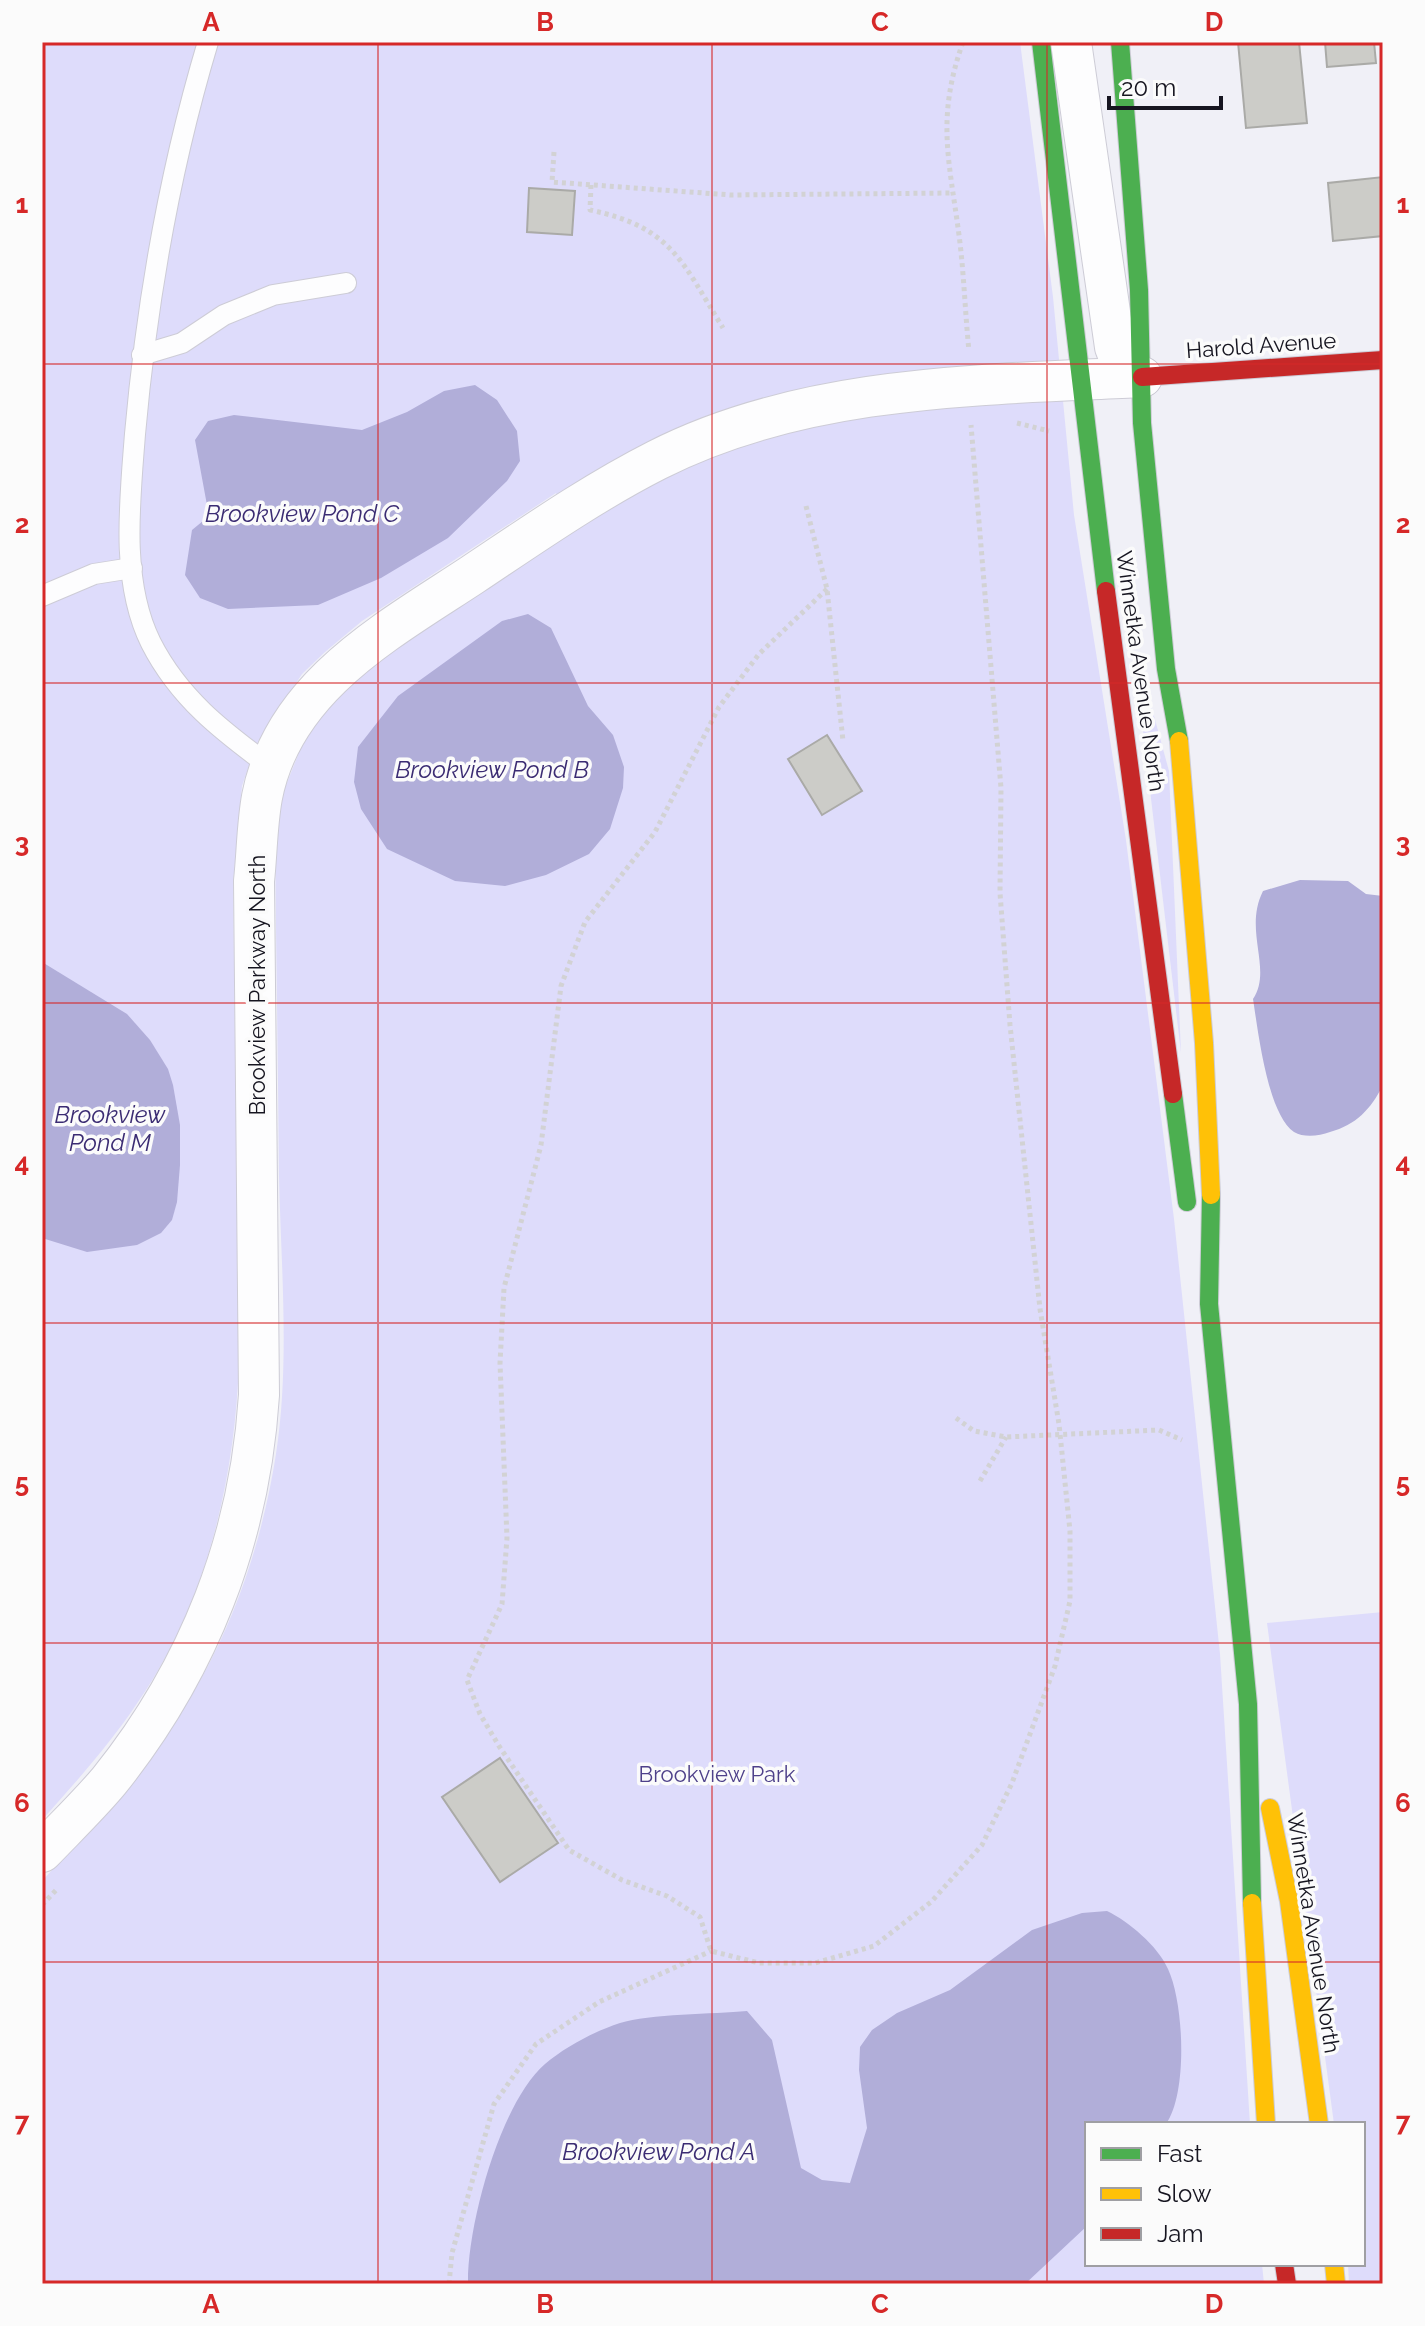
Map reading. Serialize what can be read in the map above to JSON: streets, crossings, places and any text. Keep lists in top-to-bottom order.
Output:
{
  "streets": {
    "street": ["Harold Avenue", "Winnetka Avenue North", "Brookview Parkway North"]
  },
  "crossings": [
    ["Harold Avenue", "Winnetka Avenue North"],
    ["Harold Avenue", "Brookview Parkway North"],
    ["Winnetka Avenue North", "Brookview Parkway North"]
  ],
  "water": [
    "Brookview Pond C",
    "Brookview Pond B",
    "Brookview Pond M",
    "Brookview Pond A"
  ],
  "parks": ["Brookview Park"],
  "legend": ["Fast", "Slow", "Jam"],
  "scale_bar": "20 m",
  "grid": {
    "columns": [
      "A",
      "B",
      "C",
      "D"
    ],
    "rows": [
      "1",
      "2",
      "3",
      "4",
      "5",
      "6",
      "7"
    ]
  }
}
